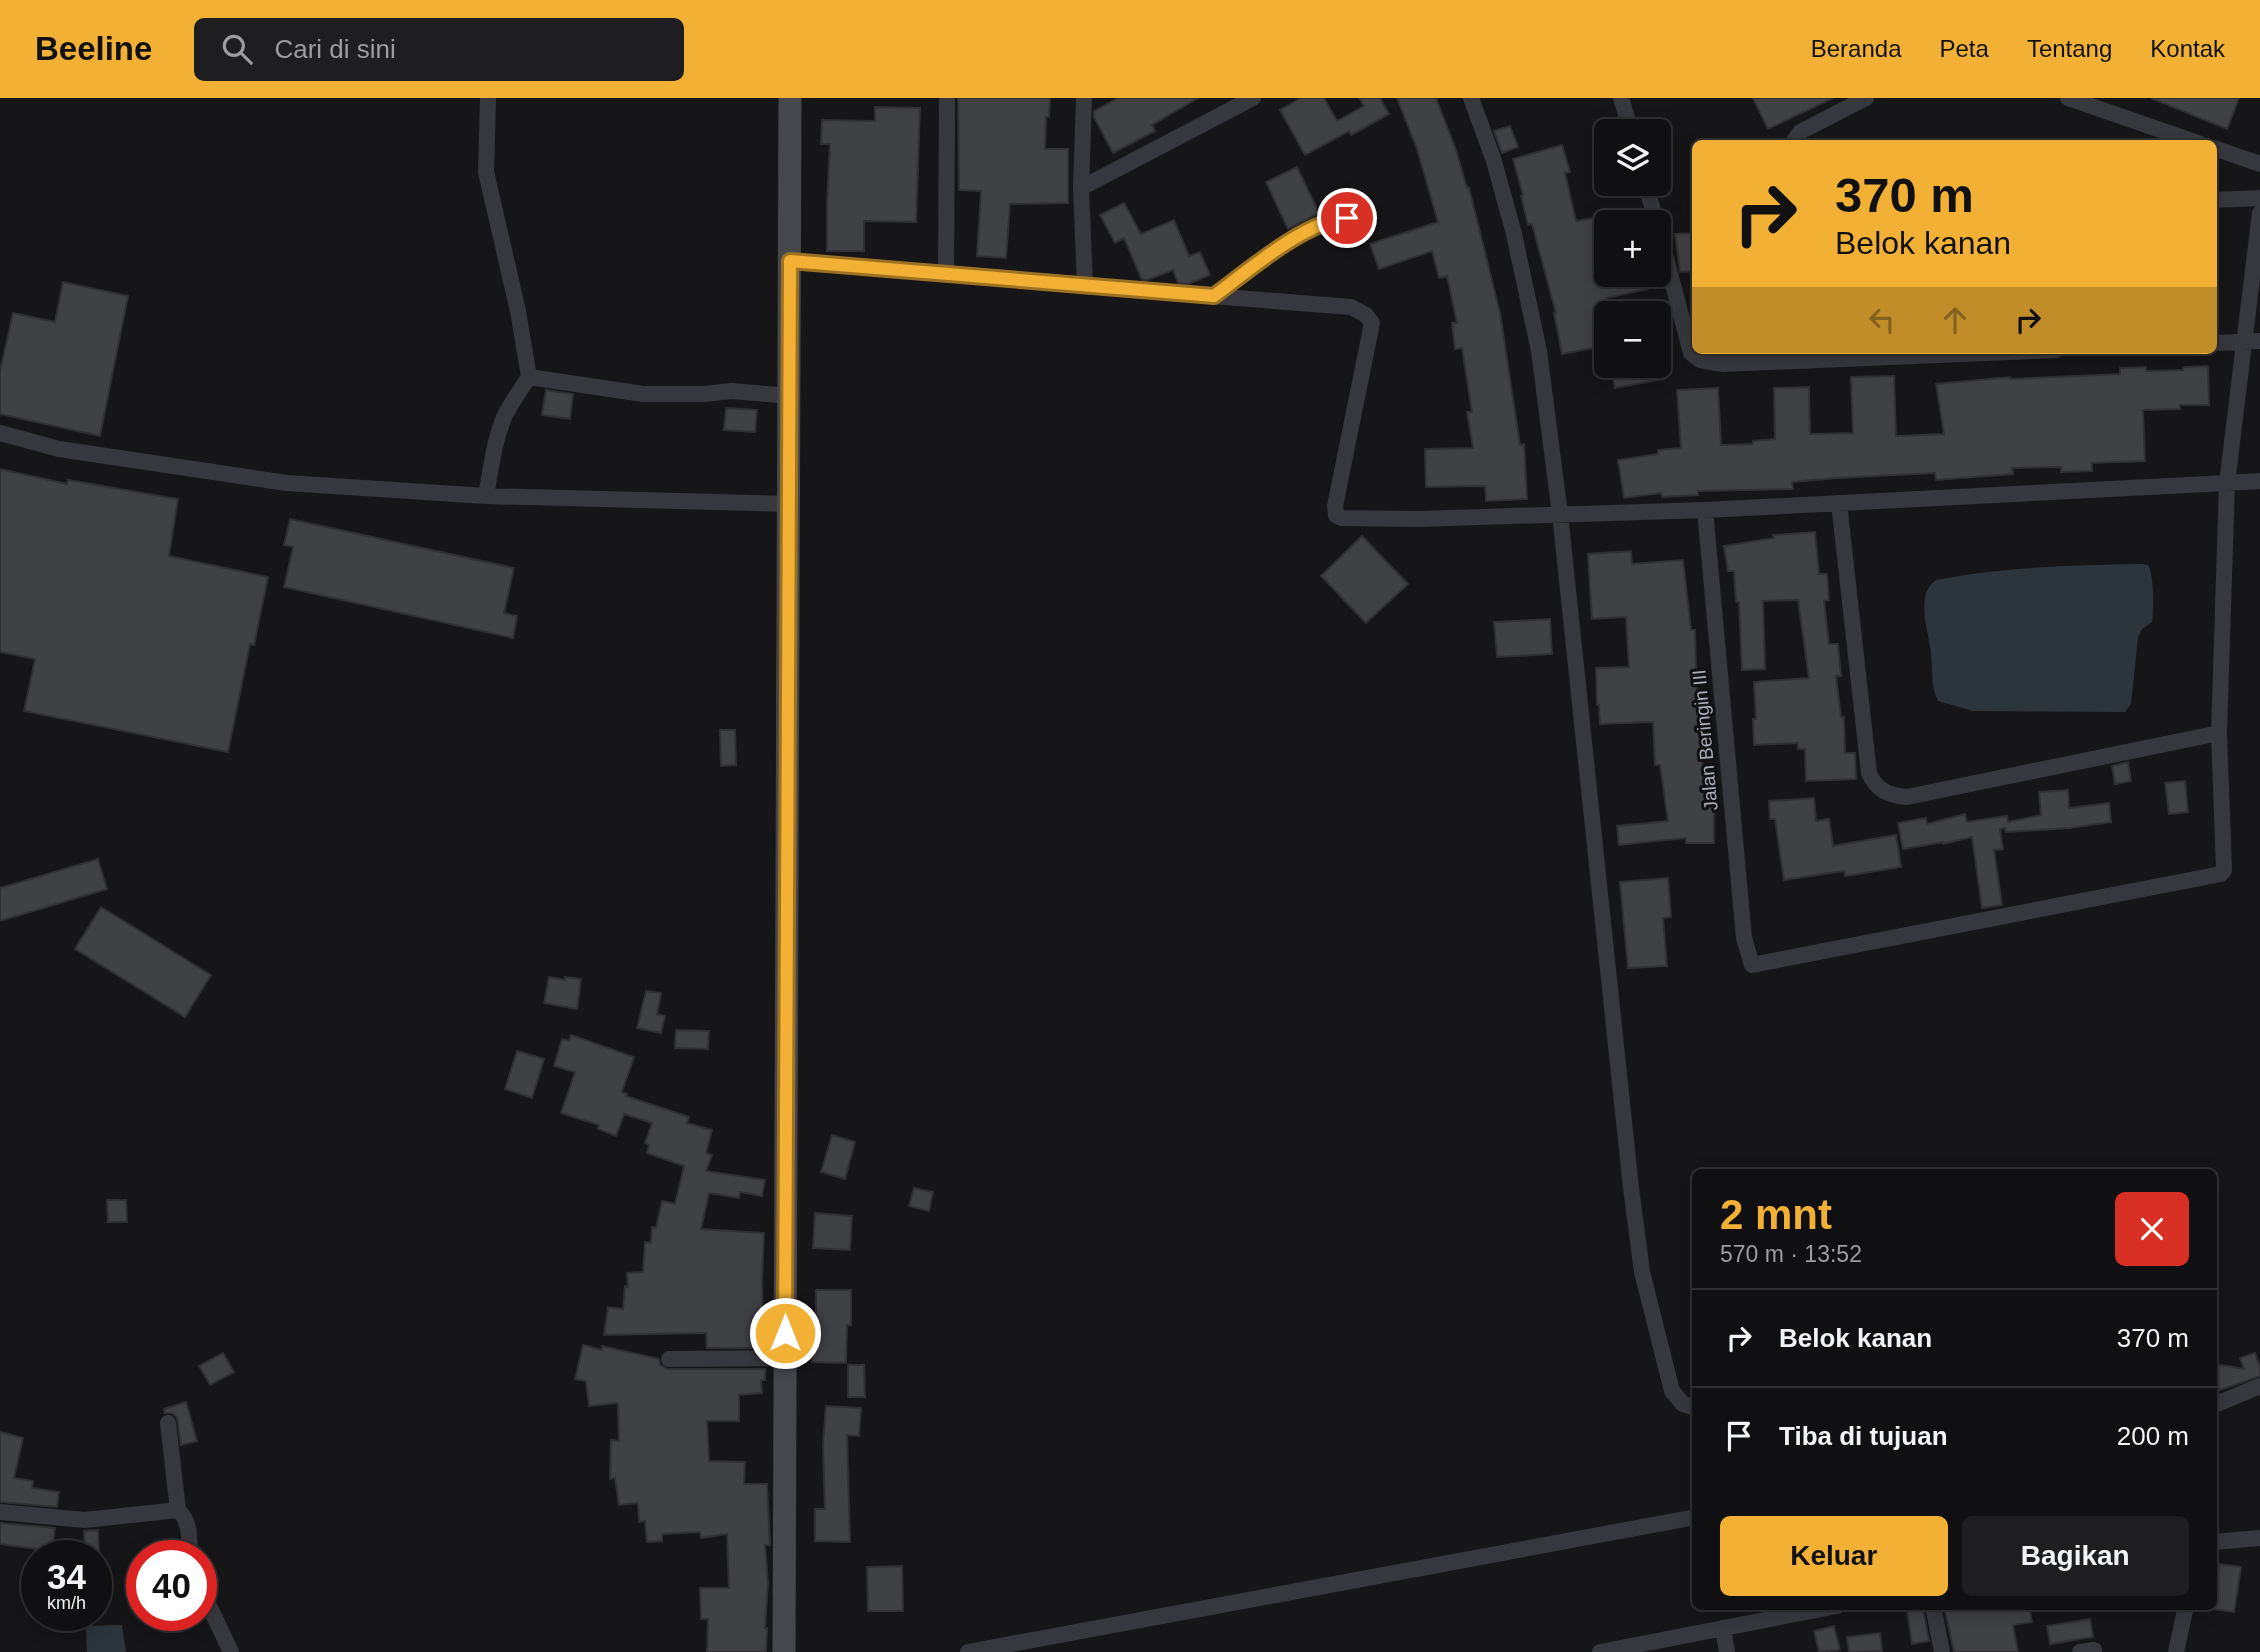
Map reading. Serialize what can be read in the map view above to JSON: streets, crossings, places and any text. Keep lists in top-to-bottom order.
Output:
{
  "streets": {
    "street": ["Jalan Beringin III"]
  },
  "page": {
    "header": "Beeline",
    "search": "Cari di sini",
    "nav": [
      "Beranda",
      "Peta",
      "Tentang",
      "Kontak"
    ],
    "map_buttons": ["+", "−"],
    "turn": ["370 m", "Belok kanan"],
    "heading": ["2 mnt", "570 m · 13:52"],
    "list": [
      {
        "name": "Belok kanan",
        "value": "370 m"
      },
      {
        "name": "Tiba di tujuan",
        "value": "200 m"
      }
    ],
    "buttons": ["Keluar", "Bagikan"],
    "speed": "34 km/h",
    "limit": "40"
  }
}
